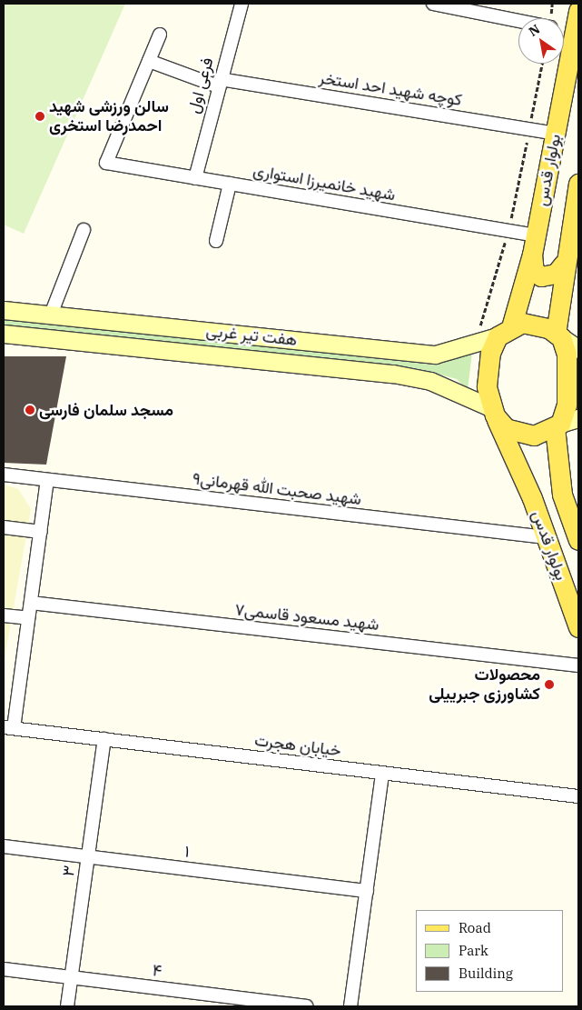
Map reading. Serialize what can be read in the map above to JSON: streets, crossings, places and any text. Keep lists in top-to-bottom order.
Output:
{
  "streets": {
    "main road": ["بولوار قدس", "هفت تیر غربی"],
    "street": [
      "فرعی اول",
      "کوچه شهید احد استخر",
      "شهید خانمیرزا استواری",
      "شهید صحبت الله قهرمانی۹",
      "شهید مسعود قاسمی۷",
      "خیابان هجرت",
      "۱",
      "۳",
      "۴"
    ]
  },
  "crossings": [
    ["فرعی اول", "کوچه شهید احد استخر"],
    ["فرعی اول", "شهید خانمیرزا استواری"],
    ["کوچه شهید احد استخر", "بولوار قدس"],
    ["کوچه شهید احد استخر", "شهید خانمیرزا استواری"],
    ["بولوار قدس", "شهید خانمیرزا استواری"],
    ["بولوار قدس", "هفت تیر غربی"],
    ["بولوار قدس", "شهید صحبت الله قهرمانی۹"],
    ["خیابان هجرت", "۳"],
    ["۱", "۳"],
    ["۳", "۴"]
  ],
  "places": ["سالن ورزشی شهید احمدرضا استخری", "مسجد سلمان فارسی", "محصولات کشاورزی جبرییلی"],
  "legend": ["Road", "Park", "Building"],
  "north": "top left"
}
